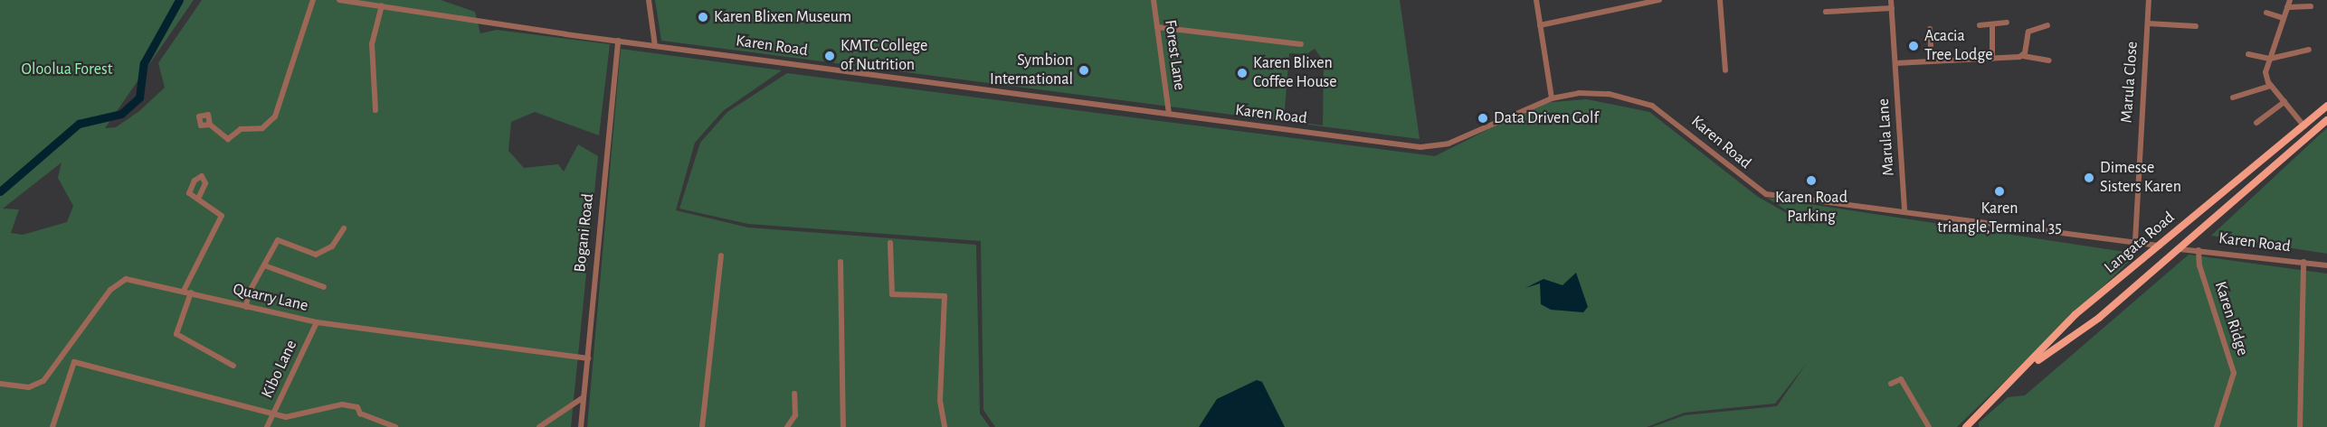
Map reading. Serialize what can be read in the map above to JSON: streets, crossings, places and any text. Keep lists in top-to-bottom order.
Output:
{
  "streets": {
    "main road": ["Langata Road"],
    "street": [
      "Karen Road",
      "Forest Lane",
      "Marula Close",
      "Marula Lane",
      "Bogani Road",
      "Quarry Lane",
      "Karen Ridge",
      "Kibo Lane"
    ]
  },
  "crossings": [
    ["Karen Road", "Forest Lane"],
    ["Karen Road", "Marula Close"],
    ["Karen Road", "Marula Lane"],
    ["Karen Road", "Bogani Road"],
    ["Karen Road", "Langata Road"],
    ["Karen Road", "Karen Ridge"],
    ["Bogani Road", "Quarry Lane"],
    ["Quarry Lane", "Kibo Lane"]
  ],
  "parks": ["Oloolua Forest"],
  "places": [
    "Karen Blixen Museum",
    "Acacia Tree Lodge",
    "KMTC College of Nutrition",
    "Symbion International",
    "Karen Blixen Coffee House",
    "Data Driven Golf",
    "Dimesse Sisters Karen",
    "Karen Road Parking",
    "Karen triangle,Terminal 35"
  ]
}
